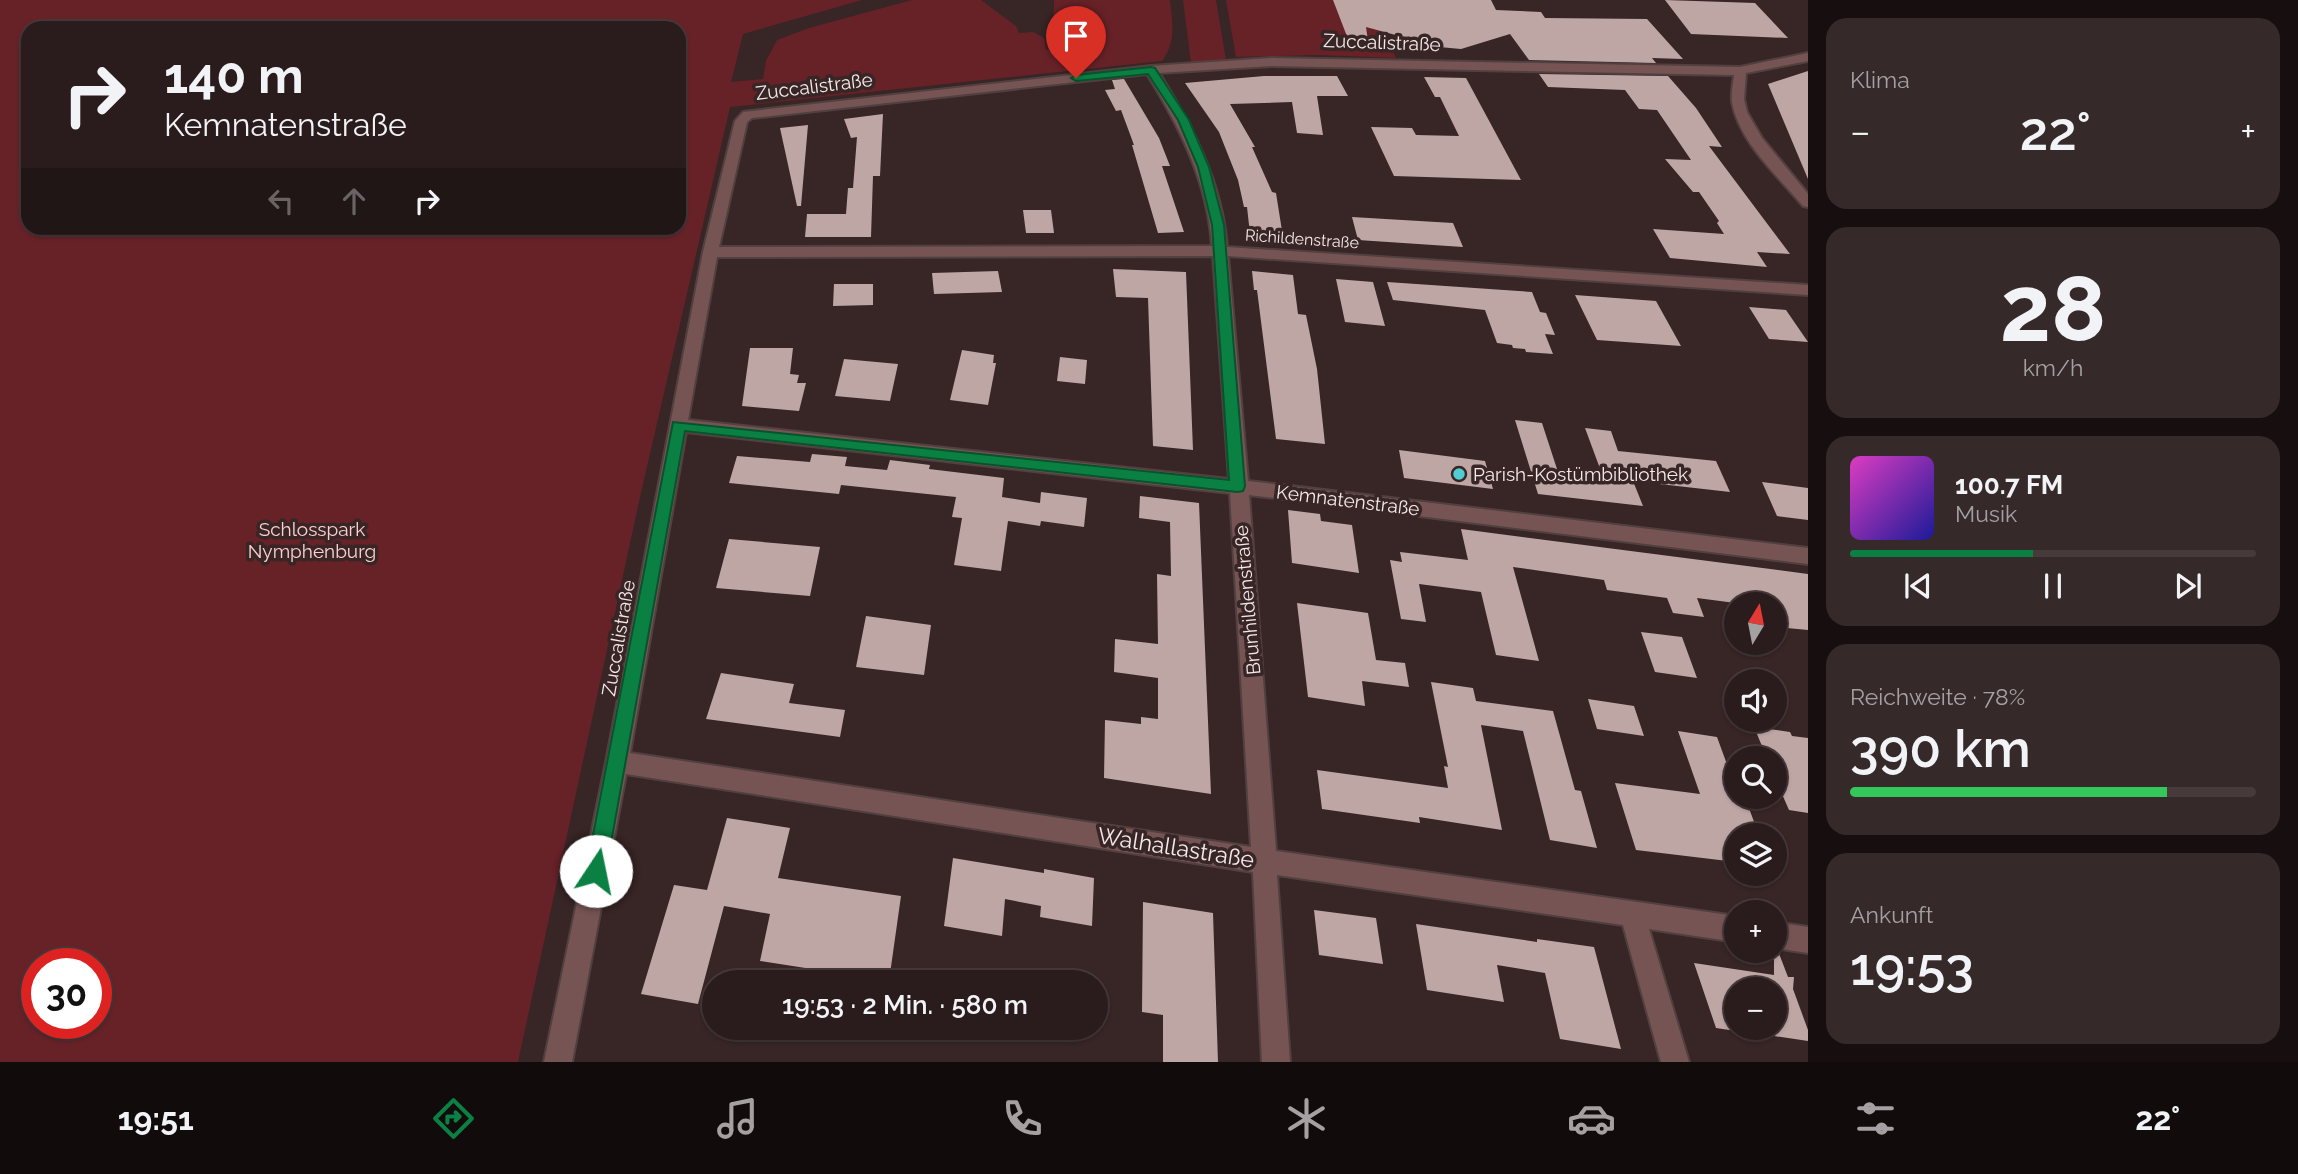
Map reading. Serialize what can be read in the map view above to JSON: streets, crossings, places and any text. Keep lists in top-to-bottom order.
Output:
{
  "streets": {
    "street": [
      "Zuccalistraße",
      "Richildenstraße",
      "Kemnatenstraße",
      "Brunhildenstraße",
      "Walhallastraße"
    ]
  },
  "crossings": [
    ["Zuccalistraße", "Richildenstraße"],
    ["Zuccalistraße", "Kemnatenstraße"],
    ["Zuccalistraße", "Brunhildenstraße"],
    ["Zuccalistraße", "Walhallastraße"],
    ["Richildenstraße", "Brunhildenstraße"],
    ["Kemnatenstraße", "Brunhildenstraße"],
    ["Brunhildenstraße", "Walhallastraße"]
  ],
  "parks": ["Schlosspark Nymphenburg"],
  "places": ["Parish-Kostümbibliothek"],
  "north": "top",
  "page": {
    "tile": [
      "Klima",
      ["28", "km/h"],
      ["Reichweite · 78%", "390 km"],
      ["Ankunft", "19:53"]
    ],
    "turn": ["140 m", "Kemnatenstraße"],
    "heat": ["−", "22°", "+"],
    "song": ["100.7 FM", "Musik"],
    "map_buttons": ["+", "−"],
    "limit": "30",
    "trip": "19:53 · 2 Min. · 580 m",
    "tabs": ["19:51", "22°"]
  }
}
